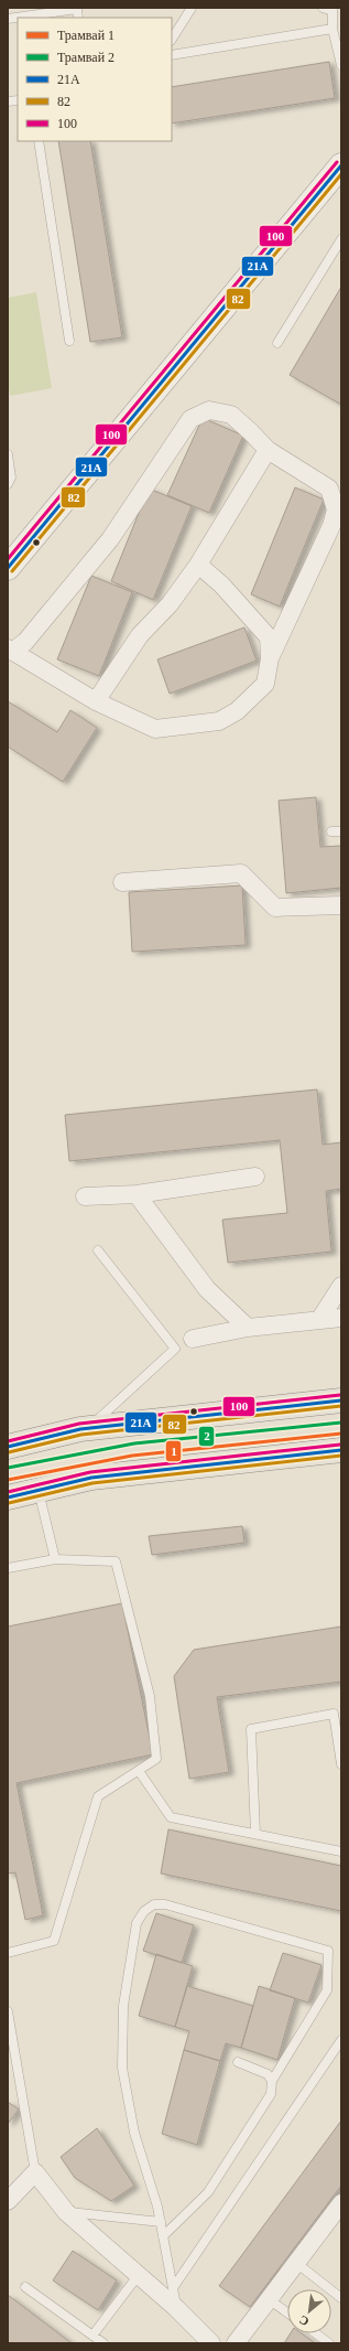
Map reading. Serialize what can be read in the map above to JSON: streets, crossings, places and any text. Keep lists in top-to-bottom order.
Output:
{
  "lines": [
    "transit line 100",
    "transit line 21А",
    "transit line 82",
    "tram line 2",
    "tram line 1"
  ],
  "legend": [
    "Трамвай 1",
    "Трамвай 2",
    "21А",
    "82",
    "100"
  ],
  "north": "bottom left"
}
